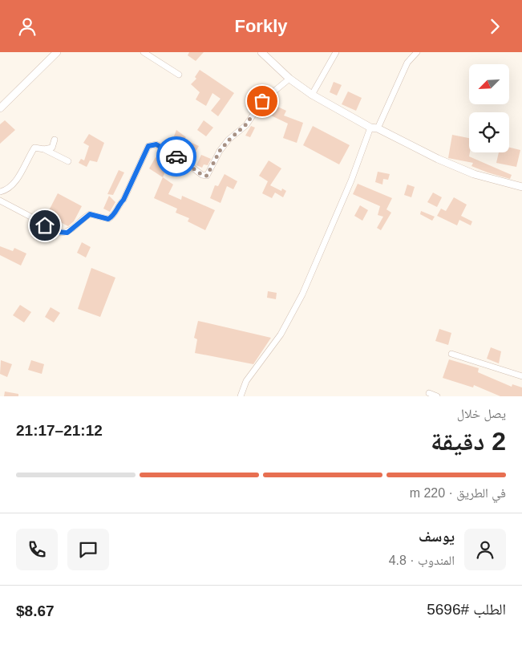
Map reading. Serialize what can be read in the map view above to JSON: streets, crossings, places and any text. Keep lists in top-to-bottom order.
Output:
{
  "north": "bottom left",
  "page": {
    "header": "Forkly",
    "heading": ["2 دقيقة", "يصل خلال", "21:12–21:17"],
    "panel": [
      "يوسف",
      "المندوب · 4.8",
      "الطلب #5696",
      "$8.67"
    ],
    "bar": "في الطريق · 220 m"
  }
}
